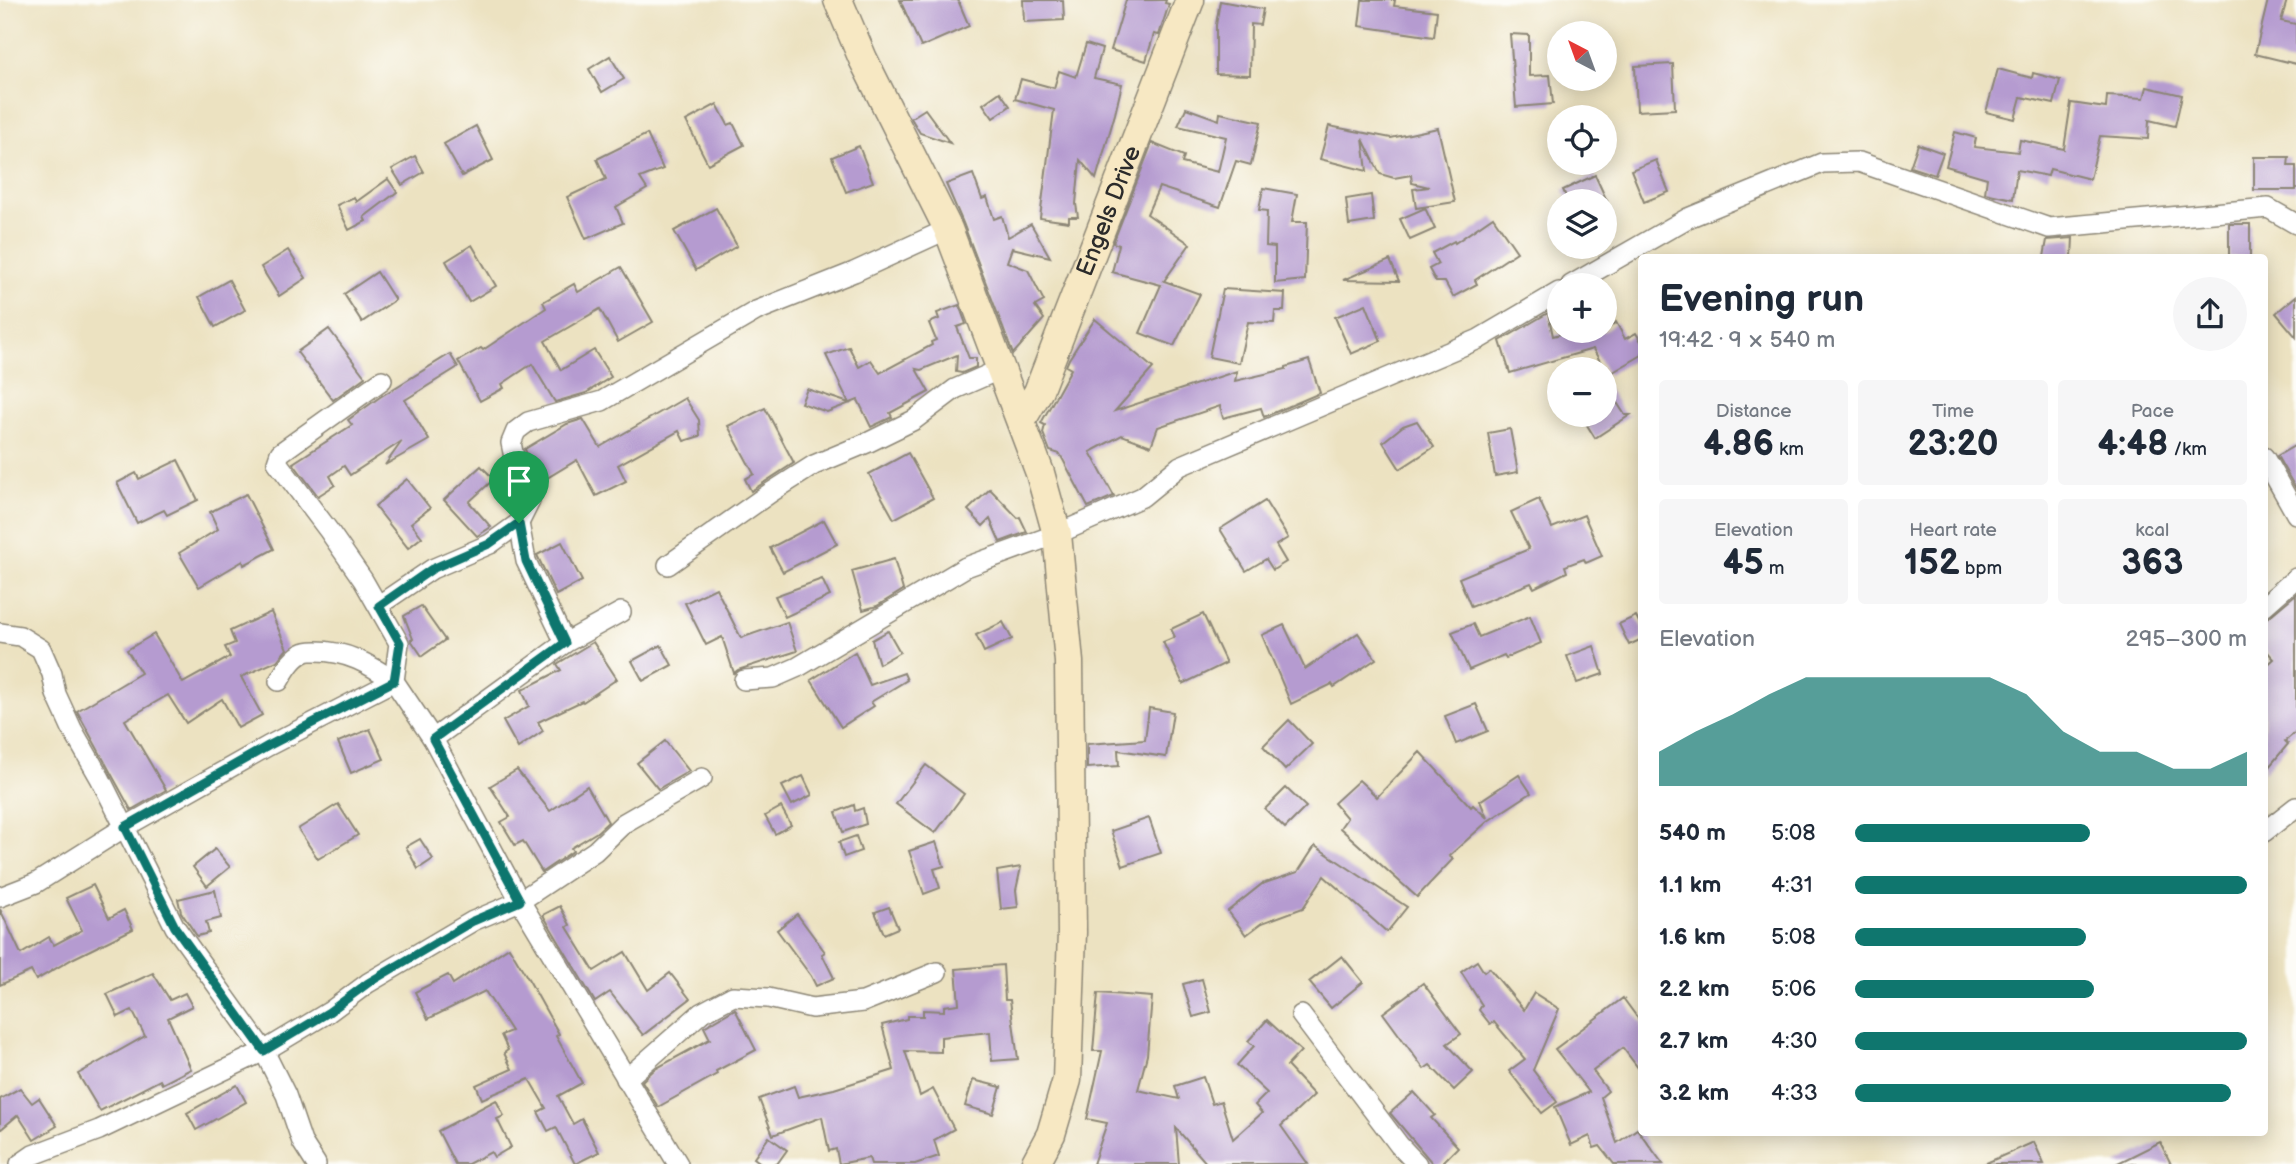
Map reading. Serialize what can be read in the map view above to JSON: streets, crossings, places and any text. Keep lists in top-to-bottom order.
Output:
{
  "streets": {
    "main road": ["Engels Drive"]
  },
  "north": "top left",
  "page": {
    "map_buttons": ["+", "−"],
    "heading": ["Evening run", "19:42 · 9 × 540 m"],
    "stats": [
      ["Distance", "4.86 km"],
      ["Time", "23:20"],
      ["Pace", "4:48 /km"],
      ["Elevation", "45 m"],
      ["Heart rate", "152 bpm"],
      ["kcal", "363"]
    ],
    "chart": ["Elevation", "295–300 m"],
    "list": [
      {
        "name": "540 m",
        "note": "5:08"
      },
      {
        "name": "1.1 km",
        "note": "4:31"
      },
      {
        "name": "1.6 km",
        "note": "5:08"
      },
      {
        "name": "2.2 km",
        "note": "5:06"
      },
      {
        "name": "2.7 km",
        "note": "4:30"
      },
      {
        "name": "3.2 km",
        "note": "4:33"
      }
    ]
  }
}
